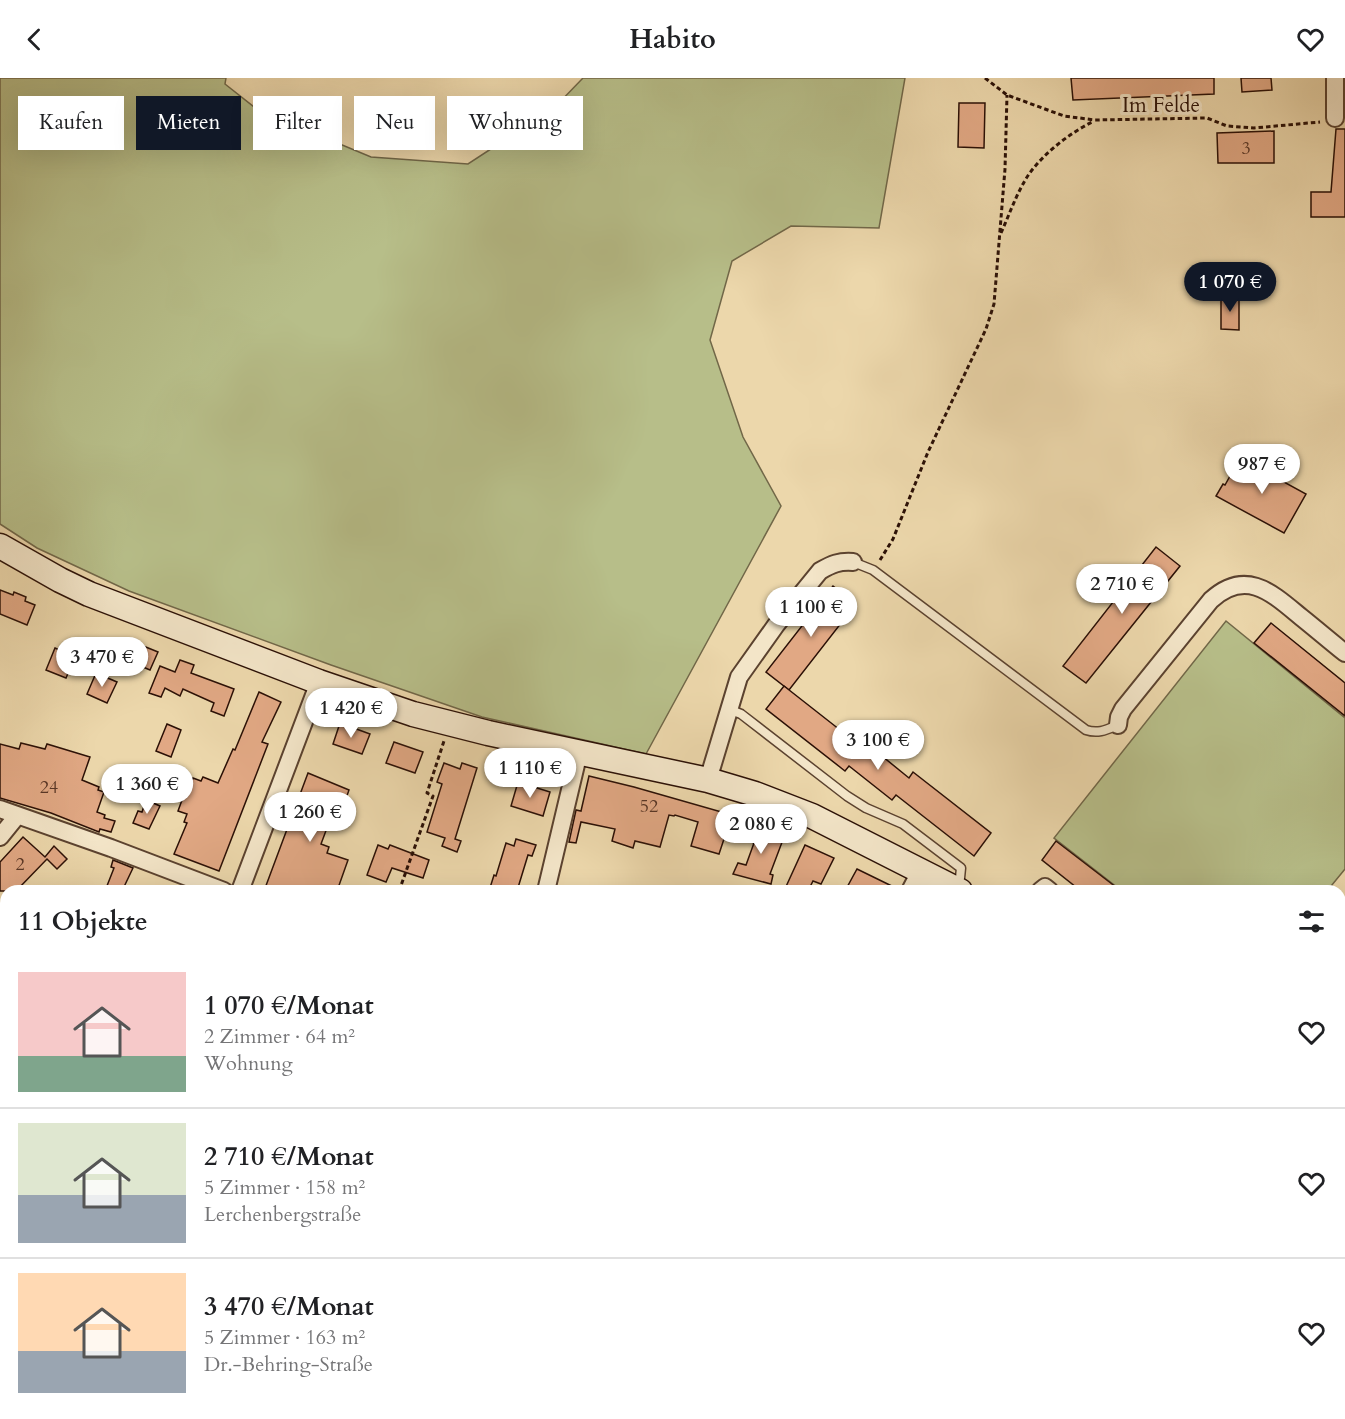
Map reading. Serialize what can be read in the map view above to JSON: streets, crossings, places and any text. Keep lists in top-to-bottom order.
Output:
{
  "streets": {
    "path": ["Im Felde"]
  },
  "house_numbers": [
    "3",
    "24",
    "52",
    "2"
  ],
  "page": {
    "header": "Habito",
    "chip": [
      "Kaufen",
      "Mieten",
      "Filter",
      "Neu",
      "Wohnung"
    ],
    "price": [
      "1 070 €",
      "987 €",
      "2 710 €",
      "1 100 €",
      "3 470 €",
      "1 420 €",
      "3 100 €",
      "1 110 €",
      "1 360 €",
      "1 260 €",
      "2 080 €"
    ],
    "heading": "11 Objekte",
    "list": [
      {
        "name": "1 070 €/Monat",
        "note": "2 Zimmer · 64 m² · Wohnung"
      },
      {
        "name": "2 710 €/Monat",
        "note": "5 Zimmer · 158 m² · Lerchenbergstraße"
      },
      {
        "name": "3 470 €/Monat",
        "note": "5 Zimmer · 163 m² · Dr.-Behring-Straße"
      }
    ]
  }
}
